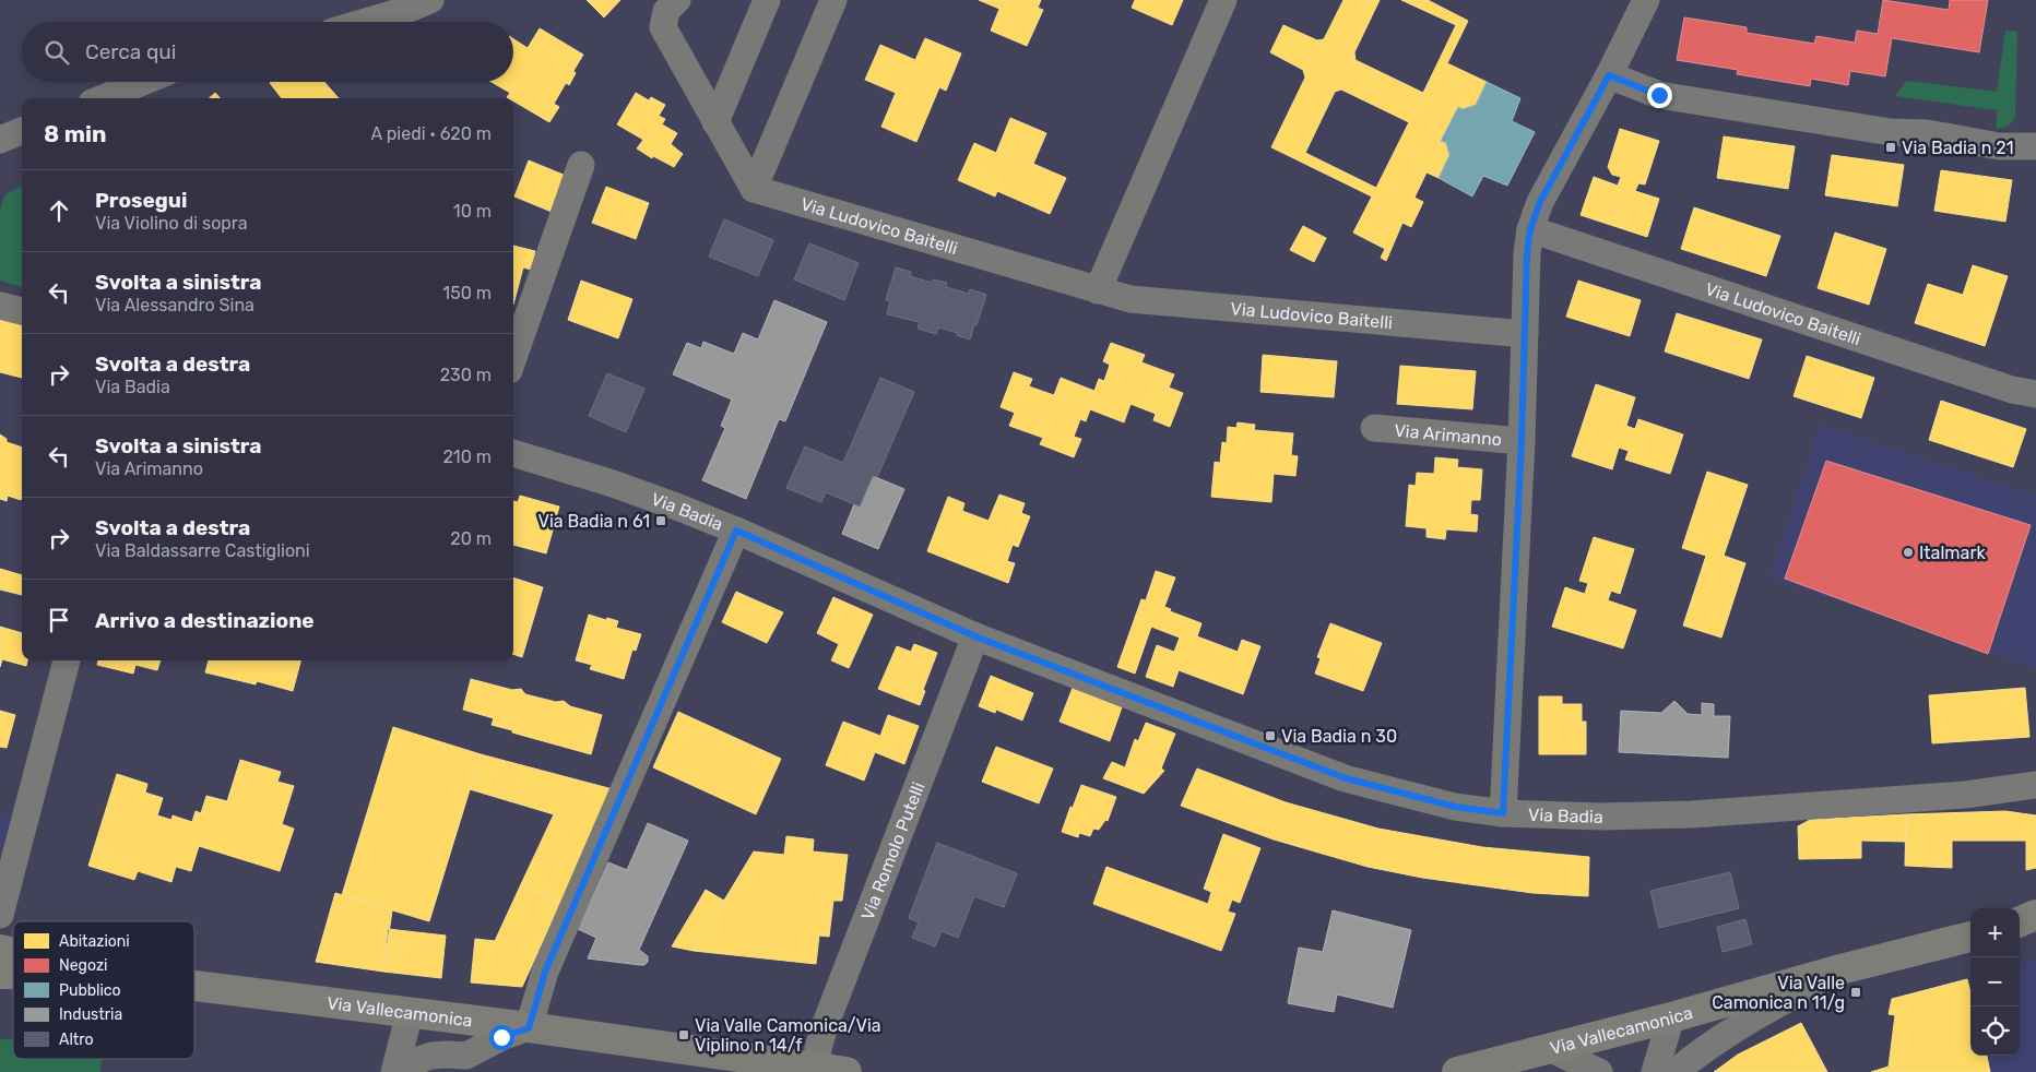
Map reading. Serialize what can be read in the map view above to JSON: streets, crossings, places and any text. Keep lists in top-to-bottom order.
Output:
{
  "streets": {
    "main road": ["Via Vallecamonica"],
    "street": [
      "Via Ludovico Baitelli",
      "Via Arimanno",
      "Via Badia",
      "Via Romolo Putelli"
    ]
  },
  "crossings": [
    ["Via Ludovico Baitelli", "Via Arimanno"],
    ["Via Arimanno", "Via Badia"],
    ["Via Badia", "Via Romolo Putelli"],
    ["Via Romolo Putelli", "Via Vallecamonica"]
  ],
  "places": {
    "transit": [
      "Via Badia n 21",
      "Via Badia n 61",
      "Via Badia n 30",
      "Via Valle Camonica n 11/g",
      "Via Valle Camonica/Via Viplino n 14/f"
    ],
    "other": ["Italmark"]
  },
  "legend": [
    "Abitazioni",
    "Negozi",
    "Pubblico",
    "Industria",
    "Altro"
  ],
  "page": {
    "search": "Cerca qui",
    "heading": ["8 min", "A piedi · 620 m"],
    "list": [
      ["Prosegui", "Via Violino di sopra", "10 m"],
      ["Svolta a sinistra", "Via Alessandro Sina", "150 m"],
      ["Svolta a destra", "Via Badia", "230 m"],
      ["Svolta a sinistra", "Via Arimanno", "210 m"],
      ["Svolta a destra", "Via Baldassarre Castiglioni", "20 m"],
      "Arrivo a destinazione"
    ],
    "map_buttons": ["+", "−"]
  }
}
